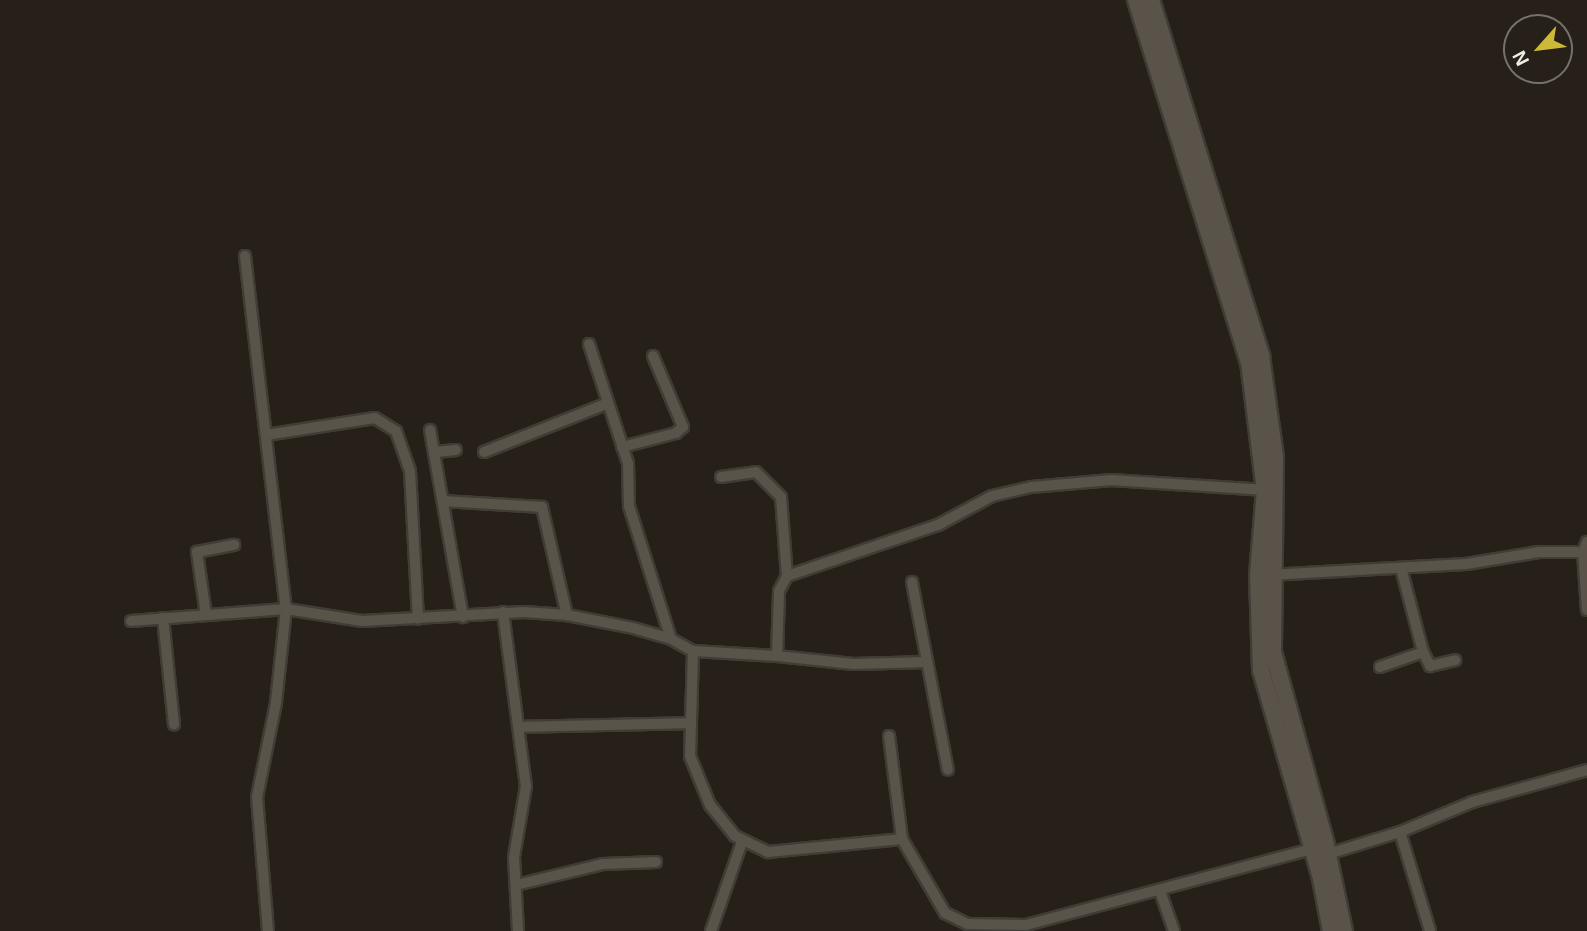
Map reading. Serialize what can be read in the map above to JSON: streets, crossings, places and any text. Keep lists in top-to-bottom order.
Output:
{
  "north": "bottom left"
}
